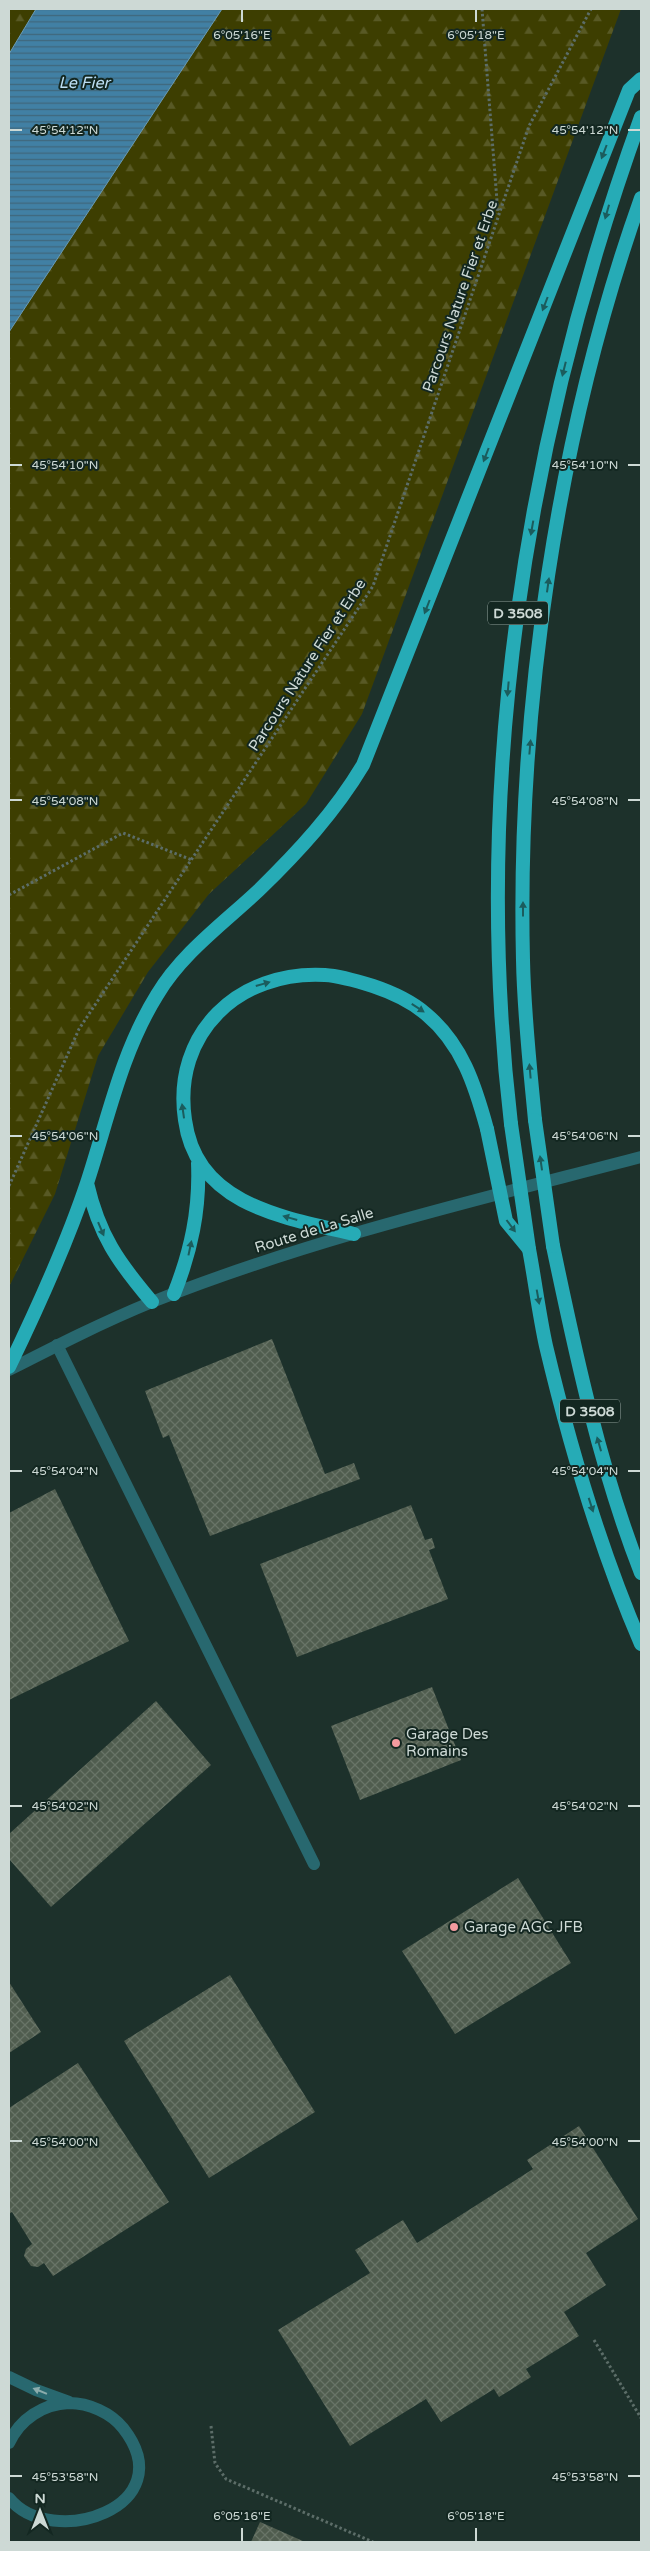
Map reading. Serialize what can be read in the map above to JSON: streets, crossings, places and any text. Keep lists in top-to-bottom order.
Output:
{
  "streets": {
    "highway": ["D 3508"],
    "street": ["Route de La Salle"],
    "path": ["Parcours Nature Fier et Erbe"]
  },
  "water": ["Le Fier"],
  "places": ["Garage Des Romains", "Garage AGC JFB"],
  "north": "top",
  "coordinates": [
    "6°05'16\"E",
    "6°05'18\"E",
    "45°54'12\"N",
    "45°54'10\"N",
    "45°54'08\"N",
    "45°54'06\"N",
    "45°54'04\"N",
    "45°54'02\"N",
    "45°54'00\"N",
    "45°53'58\"N"
  ]
}
